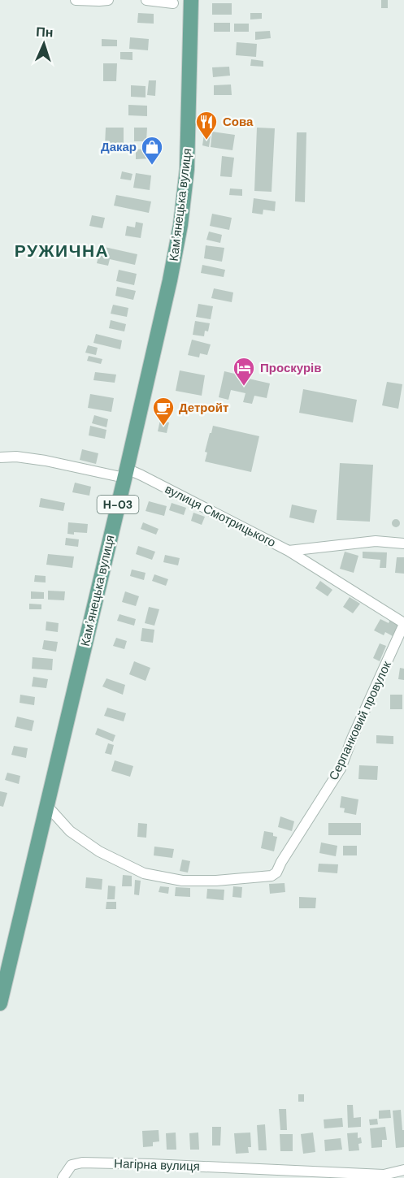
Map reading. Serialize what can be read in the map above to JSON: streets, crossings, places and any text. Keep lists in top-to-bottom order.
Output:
{
  "streets": {
    "main road": ["Камʼянецька вулиця", "Н-03"],
    "street": ["вулиця Смотрицького", "Серпанковий провулок", "Нагірна вулиця"]
  },
  "crossings": [
    ["Камʼянецька вулиця", "вулиця Смотрицького"],
    ["Камʼянецька вулиця", "Серпанковий провулок"]
  ],
  "districts": ["РУЖИЧНА"],
  "places": {
    "restaurant": ["Сова"],
    "shop": ["Дакар"],
    "hotel": ["Проскурів"],
    "cafe": ["Детройт"]
  },
  "north": "top"
}
